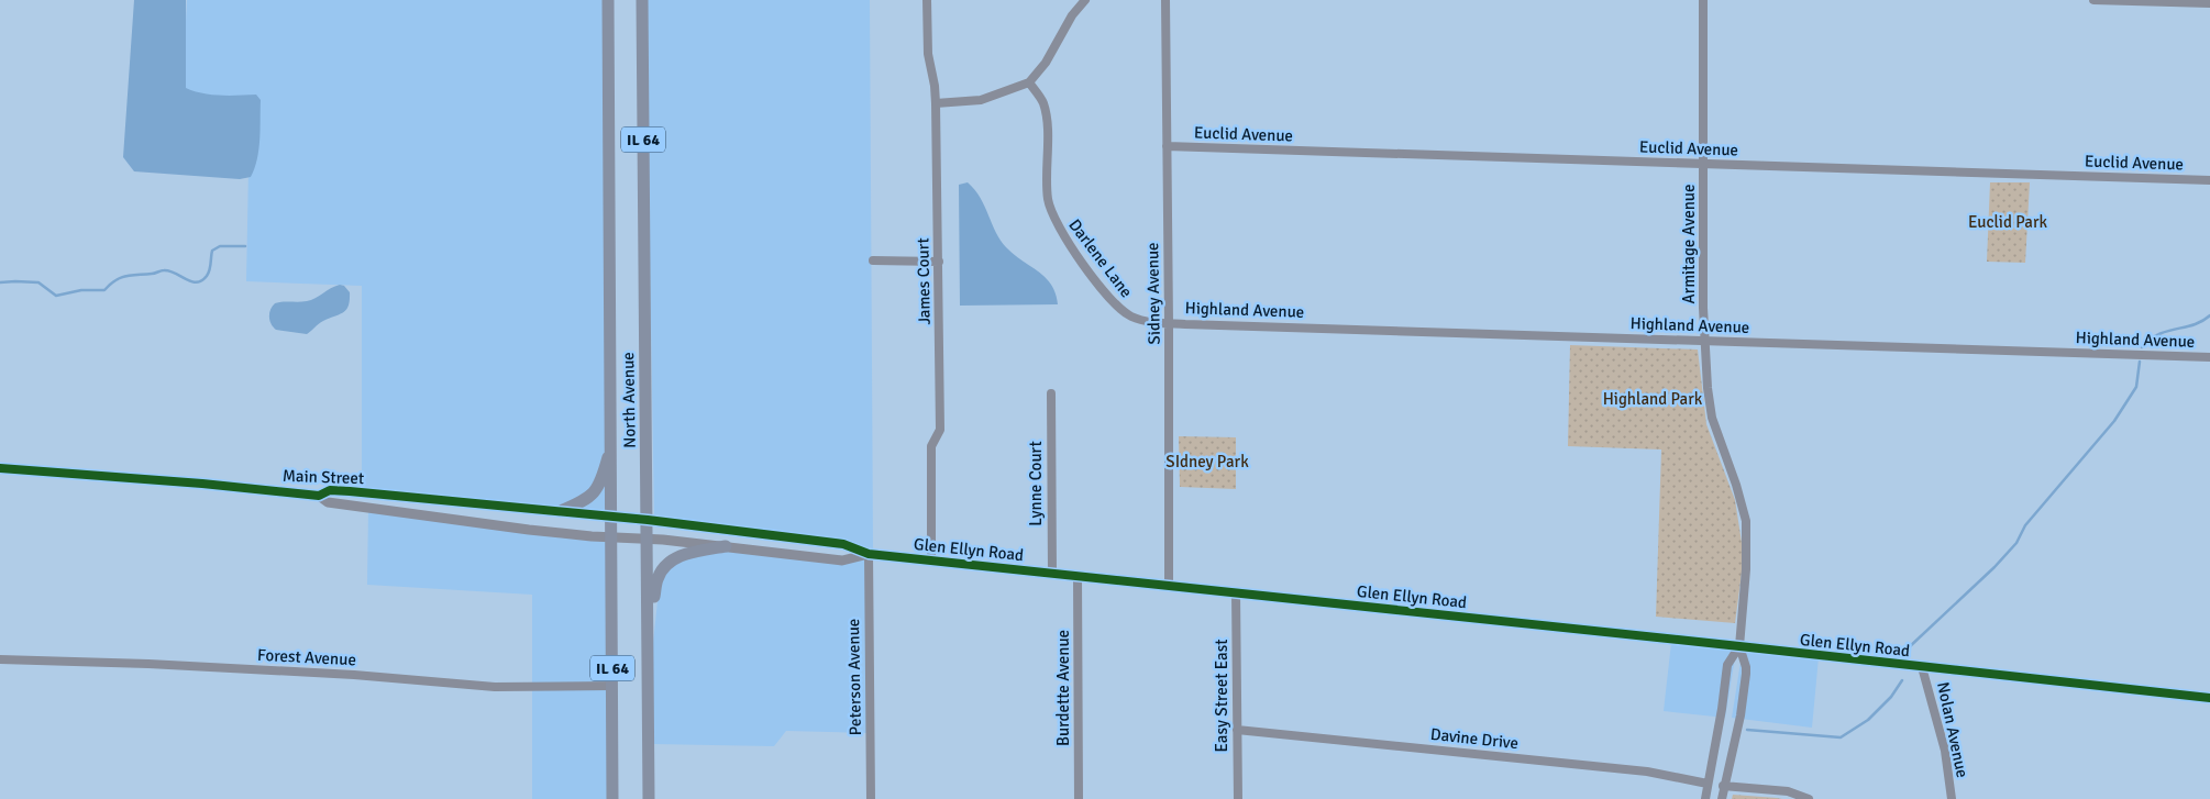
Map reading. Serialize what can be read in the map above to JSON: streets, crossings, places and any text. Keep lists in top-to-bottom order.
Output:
{
  "streets": {
    "main road": ["IL 64", "North Avenue"],
    "street": [
      "Euclid Avenue",
      "Armitage Avenue",
      "Darlene Lane",
      "James Court",
      "Sidney Avenue",
      "Highland Avenue",
      "Main Street",
      "Lynne Court",
      "Glen Ellyn Road",
      "Forest Avenue",
      "Peterson Avenue",
      "Burdette Avenue",
      "Easy Street East",
      "Nolan Avenue",
      "Davine Drive"
    ]
  },
  "crossings": [
    ["Euclid Avenue", "Armitage Avenue"],
    ["Euclid Avenue", "Sidney Avenue"],
    ["Armitage Avenue", "Highland Avenue"],
    ["Armitage Avenue", "Glen Ellyn Road"],
    ["Armitage Avenue", "Davine Drive"],
    ["Darlene Lane", "Sidney Avenue"],
    ["Darlene Lane", "Highland Avenue"],
    ["James Court", "Glen Ellyn Road"],
    ["Sidney Avenue", "Highland Avenue"],
    ["Sidney Avenue", "Glen Ellyn Road"],
    ["North Avenue", "Main Street"],
    ["North Avenue", "Glen Ellyn Road"],
    ["North Avenue", "Forest Avenue"],
    ["Main Street", "Glen Ellyn Road"],
    ["Lynne Court", "Glen Ellyn Road"],
    ["Glen Ellyn Road", "Peterson Avenue"],
    ["Glen Ellyn Road", "Burdette Avenue"],
    ["Glen Ellyn Road", "Easy Street East"],
    ["Glen Ellyn Road", "Nolan Avenue"],
    ["Easy Street East", "Davine Drive"]
  ],
  "parks": ["Euclid Park", "Highland Park", "SIdney Park"]
}
